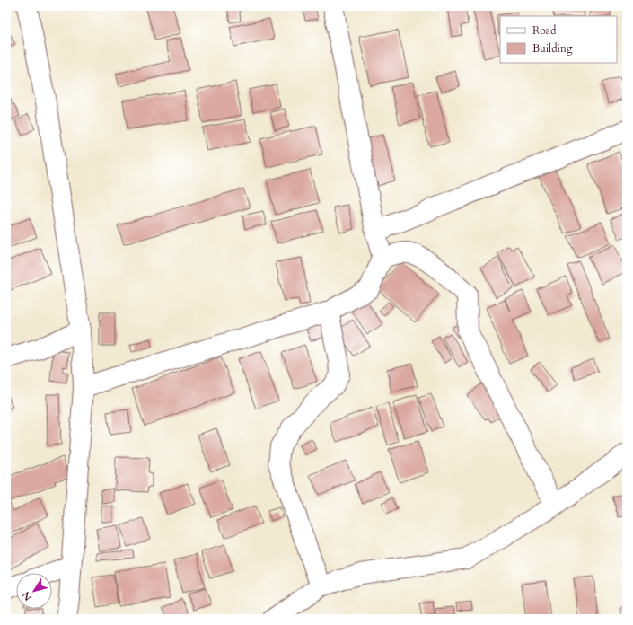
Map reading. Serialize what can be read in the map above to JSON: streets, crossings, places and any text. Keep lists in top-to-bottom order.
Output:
{
  "legend": ["Road", "Building"],
  "north": "bottom left"
}
